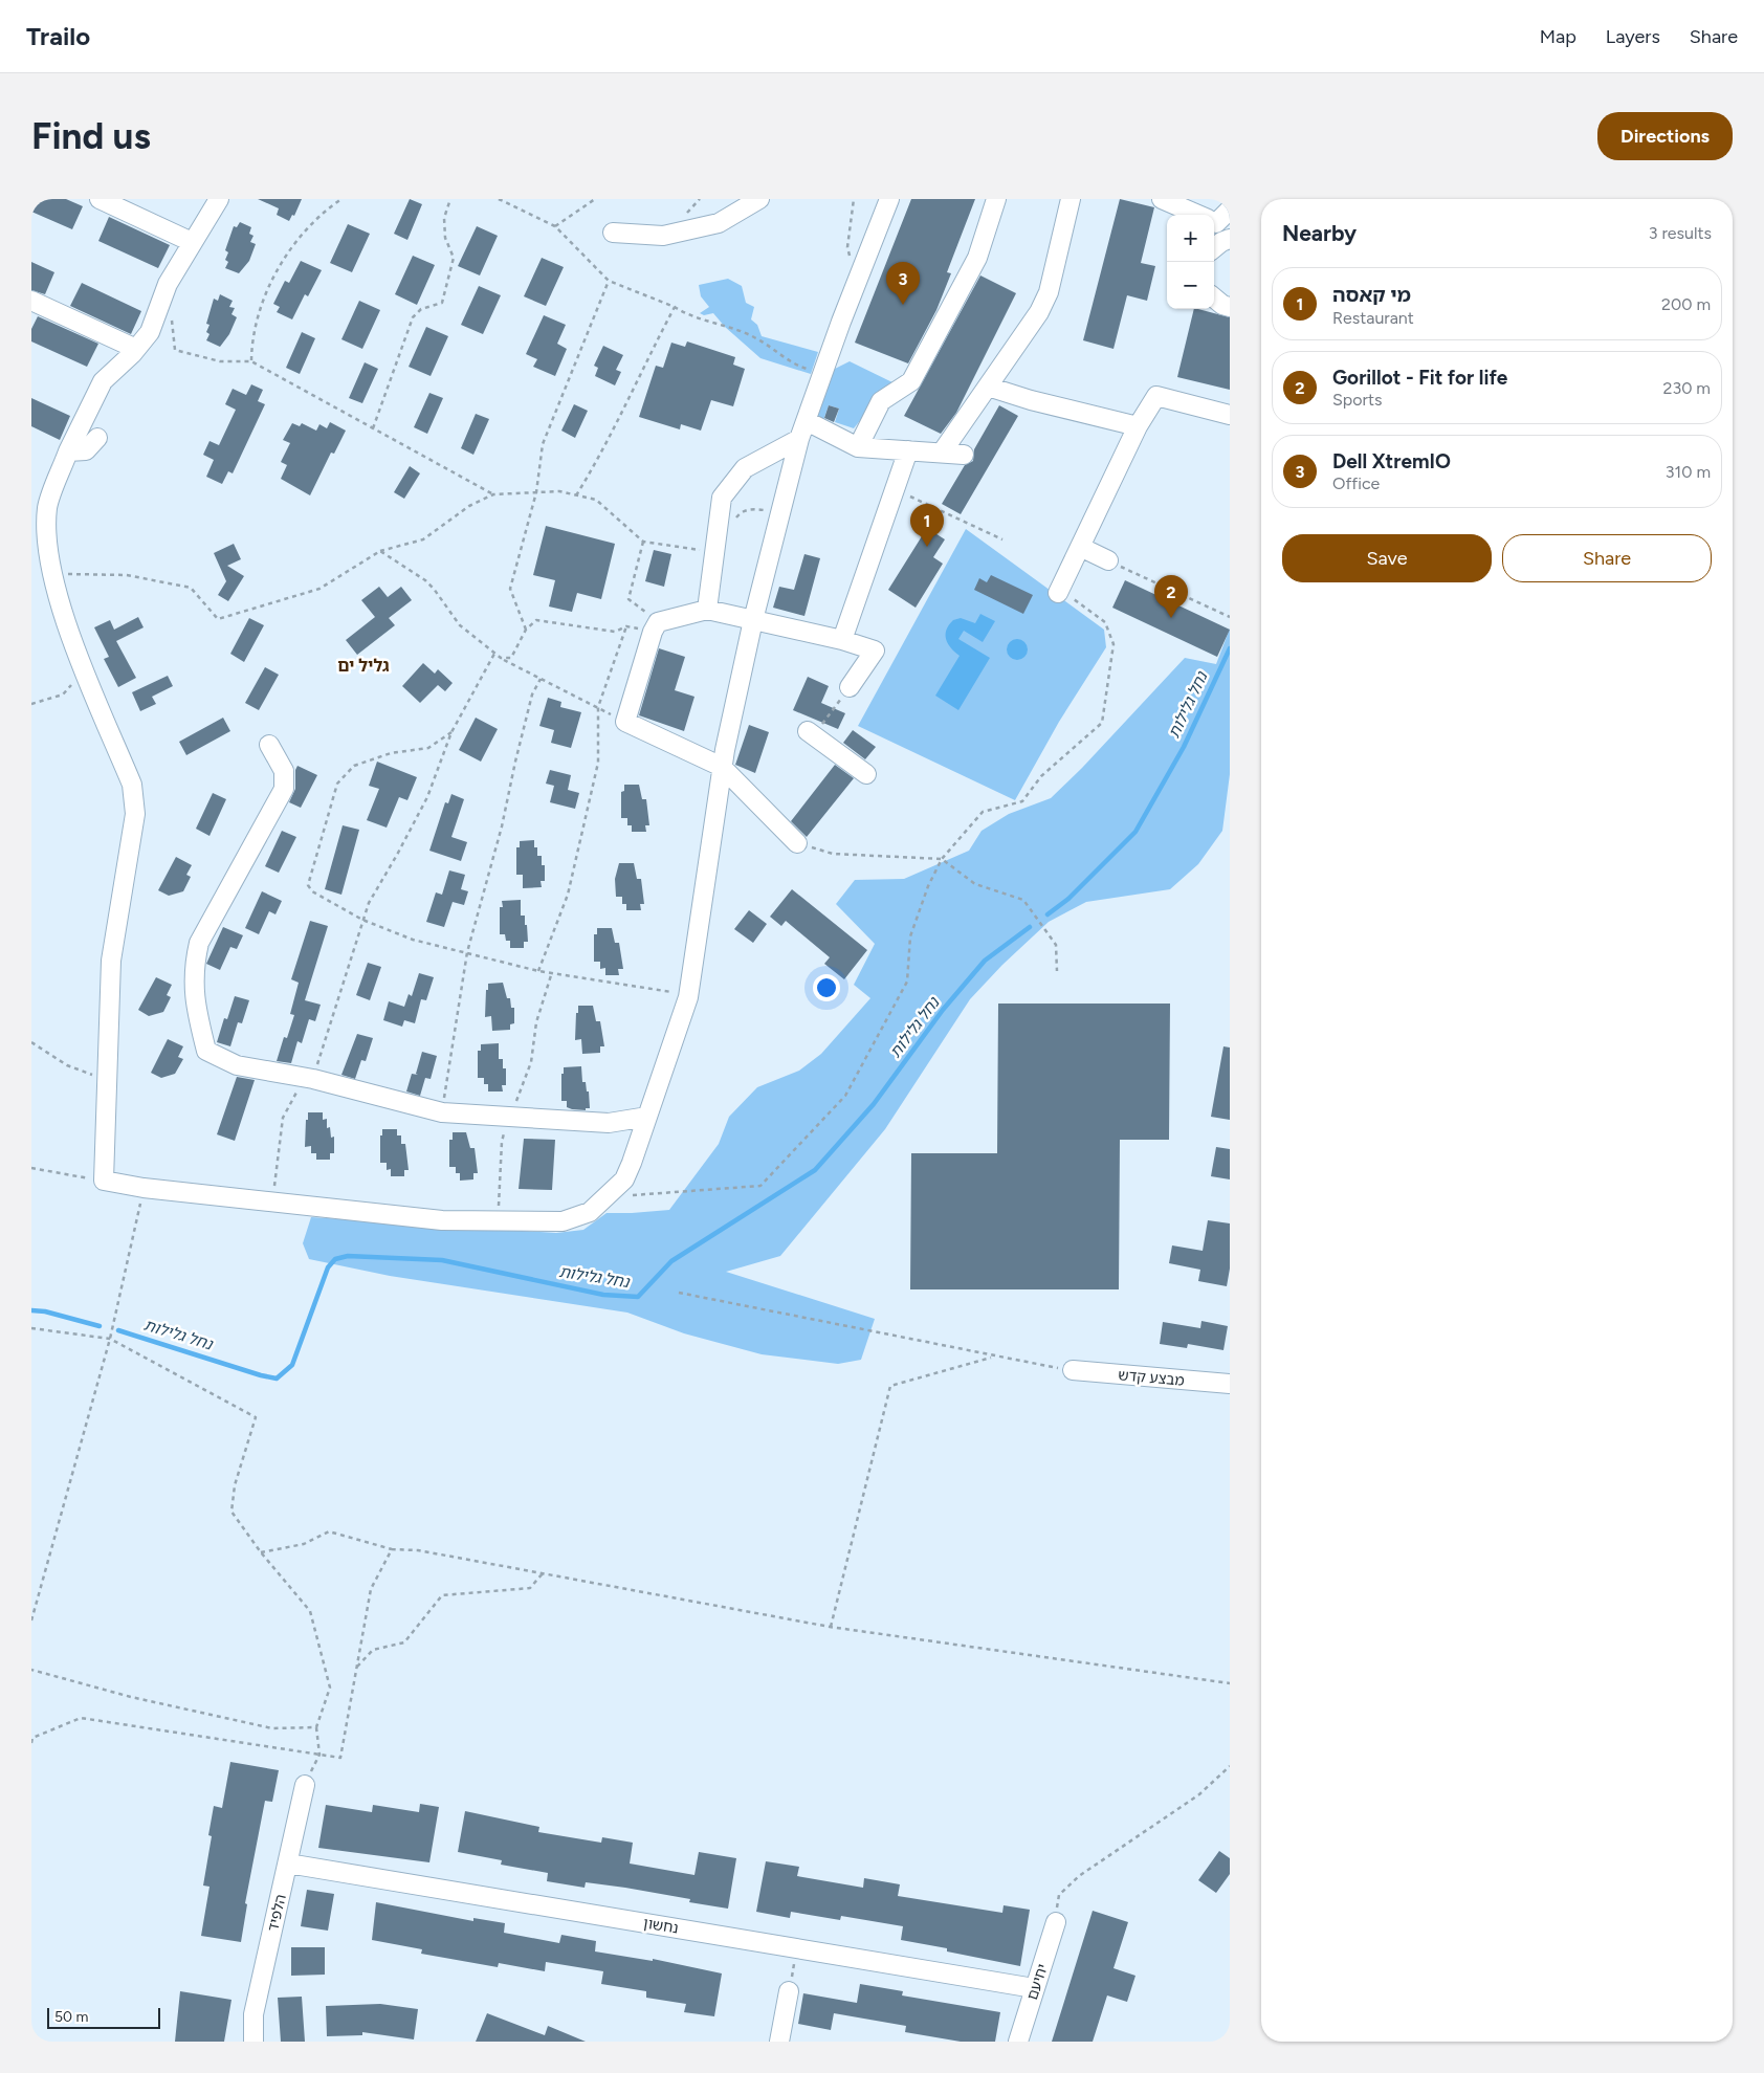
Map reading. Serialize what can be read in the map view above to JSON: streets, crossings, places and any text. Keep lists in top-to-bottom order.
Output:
{
  "streets": {
    "street": [
      "מבצע קדש",
      "הלפיד",
      "נחשון",
      "יחיעם"
    ]
  },
  "crossings": [
    ["הלפיד", "נחשון"],
    ["נחשון", "יחיעם"]
  ],
  "districts": ["גליל ים"],
  "water": ["נחל גלילות"],
  "scale_bar": "50 m",
  "page": {
    "header": "Trailo",
    "nav": ["Map", "Layers", "Share"],
    "buttons": [
      "Directions",
      ["Save", "Share"]
    ],
    "title": "Find us",
    "heading": ["Nearby", "3 results"],
    "map_buttons": ["+", "−"],
    "pins": ["3", "1", "2"],
    "list": [
      {
        "mark": "1",
        "name": "מי קאסה",
        "note": "Restaurant",
        "value": "200 m"
      },
      {
        "mark": "2",
        "name": "Gorillot - Fit for life",
        "note": "Sports",
        "value": "230 m"
      },
      {
        "mark": "3",
        "name": "Dell XtremIO",
        "note": "Office",
        "value": "310 m"
      }
    ],
    "scale": "50 m"
  }
}
